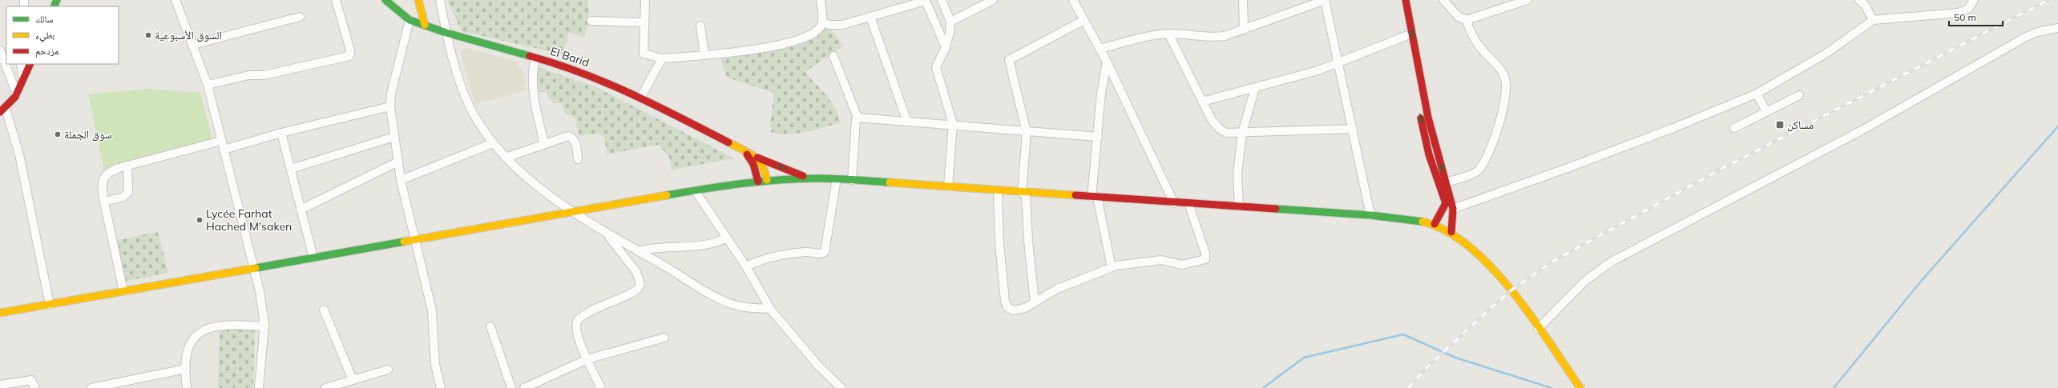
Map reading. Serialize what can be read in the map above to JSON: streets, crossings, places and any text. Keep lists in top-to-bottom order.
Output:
{
  "streets": {
    "main road": ["El Barid"]
  },
  "places": {
    "other": ["السوق اﻷسبوعية", "سوق الجملة", "Lycée Farhat Hached M'saken"],
    "transit": ["مساكن"]
  },
  "legend": ["سالك", "بطيء", "مزدحم"],
  "scale_bar": "50 m"
}
